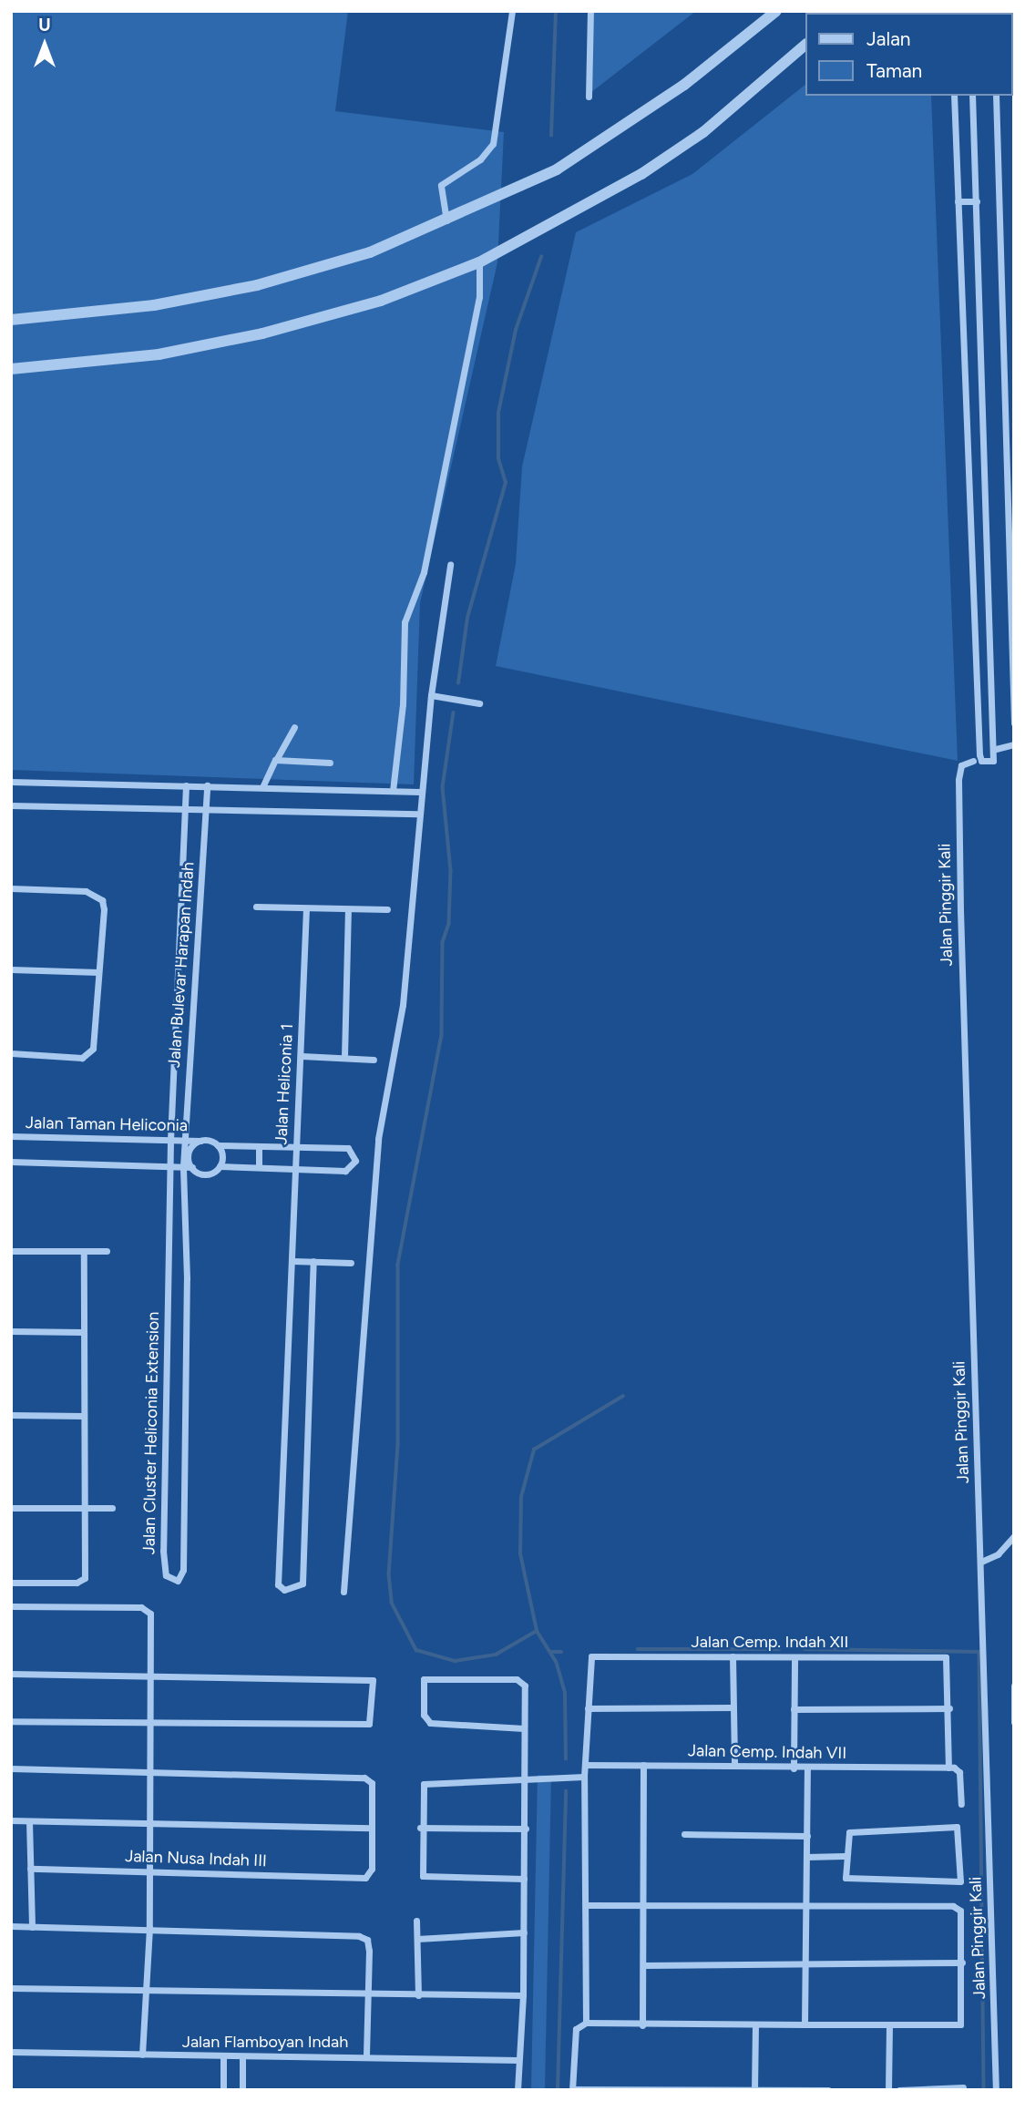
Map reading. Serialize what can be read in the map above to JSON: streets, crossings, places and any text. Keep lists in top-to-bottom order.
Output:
{
  "streets": {
    "street": [
      "Jalan Pinggir Kali",
      "Jalan Bulevar Harapan Indah",
      "Jalan Heliconia 1",
      "Jalan Taman Heliconia",
      "Jalan Cluster Heliconia Extension",
      "Jalan Cemp. Indah XII",
      "Jalan Cemp. Indah VII",
      "Jalan Nusa Indah III",
      "Jalan Flamboyan Indah"
    ]
  },
  "crossings": [
    ["Jalan Bulevar Harapan Indah", "Jalan Taman Heliconia"],
    ["Jalan Bulevar Harapan Indah", "Jalan Cluster Heliconia Extension"],
    ["Jalan Cemp. Indah XII", "Jalan Cemp. Indah VII"]
  ],
  "legend": ["Jalan", "Taman"],
  "north": "top"
}
